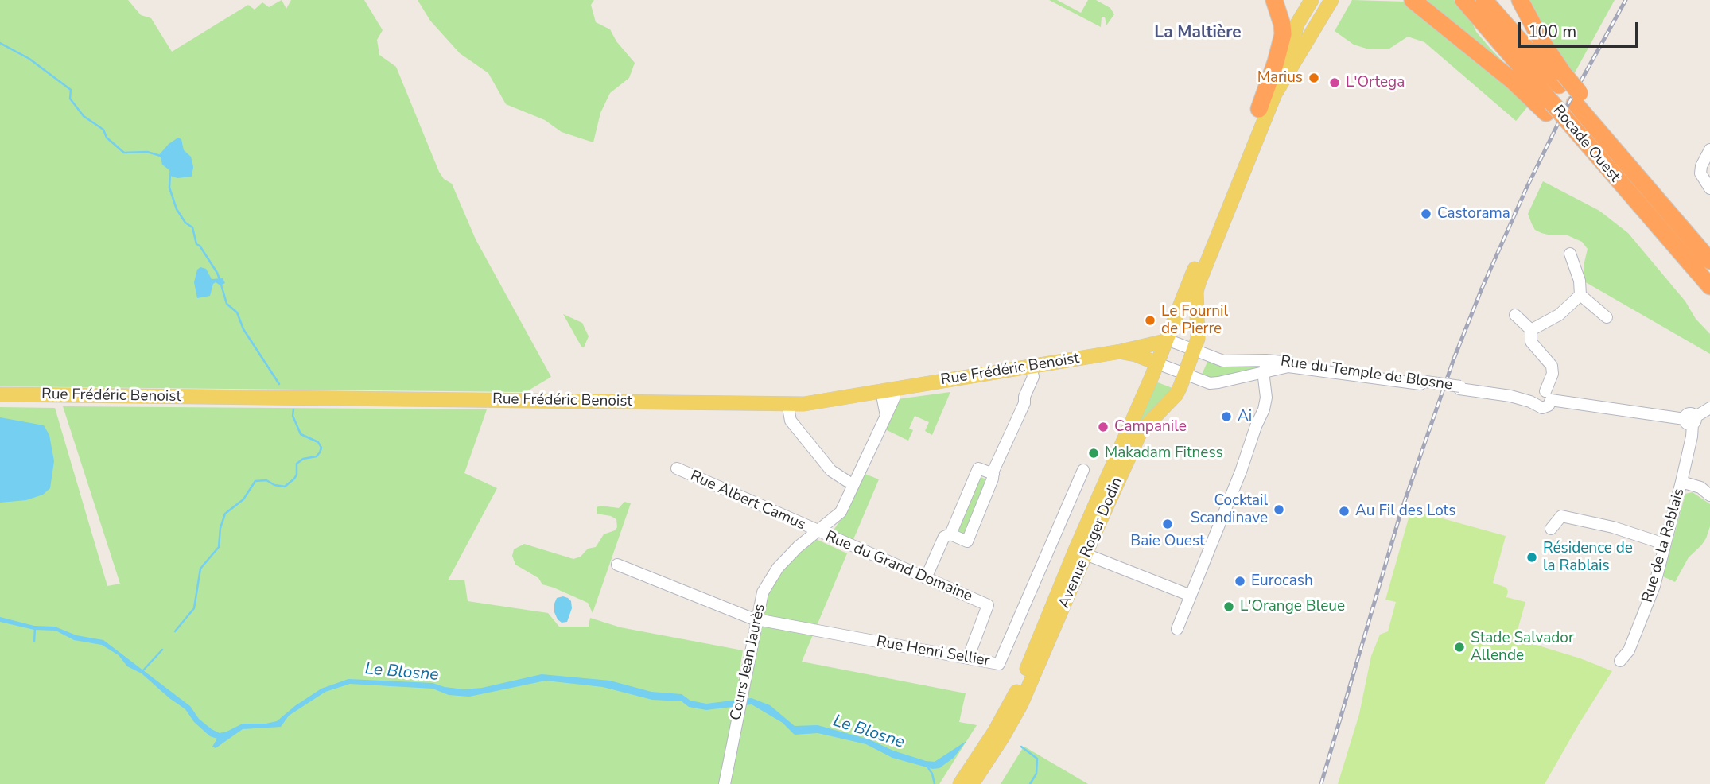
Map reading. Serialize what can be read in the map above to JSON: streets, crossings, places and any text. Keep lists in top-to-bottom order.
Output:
{
  "streets": {
    "highway": ["Rocade Ouest"],
    "main road": ["Rue Frédéric Benoist", "Avenue Roger Dodin"],
    "street": [
      "Rue du Temple de Blosne",
      "Rue Albert Camus",
      "Rue de la Rablais",
      "Rue du Grand Domaine",
      "Rue Henri Sellier",
      "Cours Jean Jaurès"
    ]
  },
  "crossings": [
    ["Rue Frédéric Benoist", "Rue du Temple de Blosne"],
    ["Rue Frédéric Benoist", "Avenue Roger Dodin"],
    ["Rue Frédéric Benoist", "Cours Jean Jaurès"],
    ["Rue du Temple de Blosne", "Avenue Roger Dodin"],
    ["Rue du Temple de Blosne", "Rue de la Rablais"],
    ["Rue Albert Camus", "Rue du Grand Domaine"],
    ["Rue Albert Camus", "Cours Jean Jaurès"],
    ["Rue du Grand Domaine", "Rue Henri Sellier"],
    ["Rue du Grand Domaine", "Cours Jean Jaurès"],
    ["Rue Henri Sellier", "Cours Jean Jaurès"]
  ],
  "districts": ["La Maltière"],
  "water": ["Le Blosne"],
  "places": [
    "Marius",
    "L'Ortega",
    "Castorama",
    "Le Fournil de Pierre",
    "Ai",
    "Campanile",
    "Makadam Fitness",
    "Cocktail Scandinave",
    "Au Fil des Lots",
    "Baie Ouest",
    "Résidence de la Rablais",
    "Eurocash",
    "L'Orange Bleue",
    "Stade Salvador Allende"
  ],
  "scale_bar": "100 m"
}
